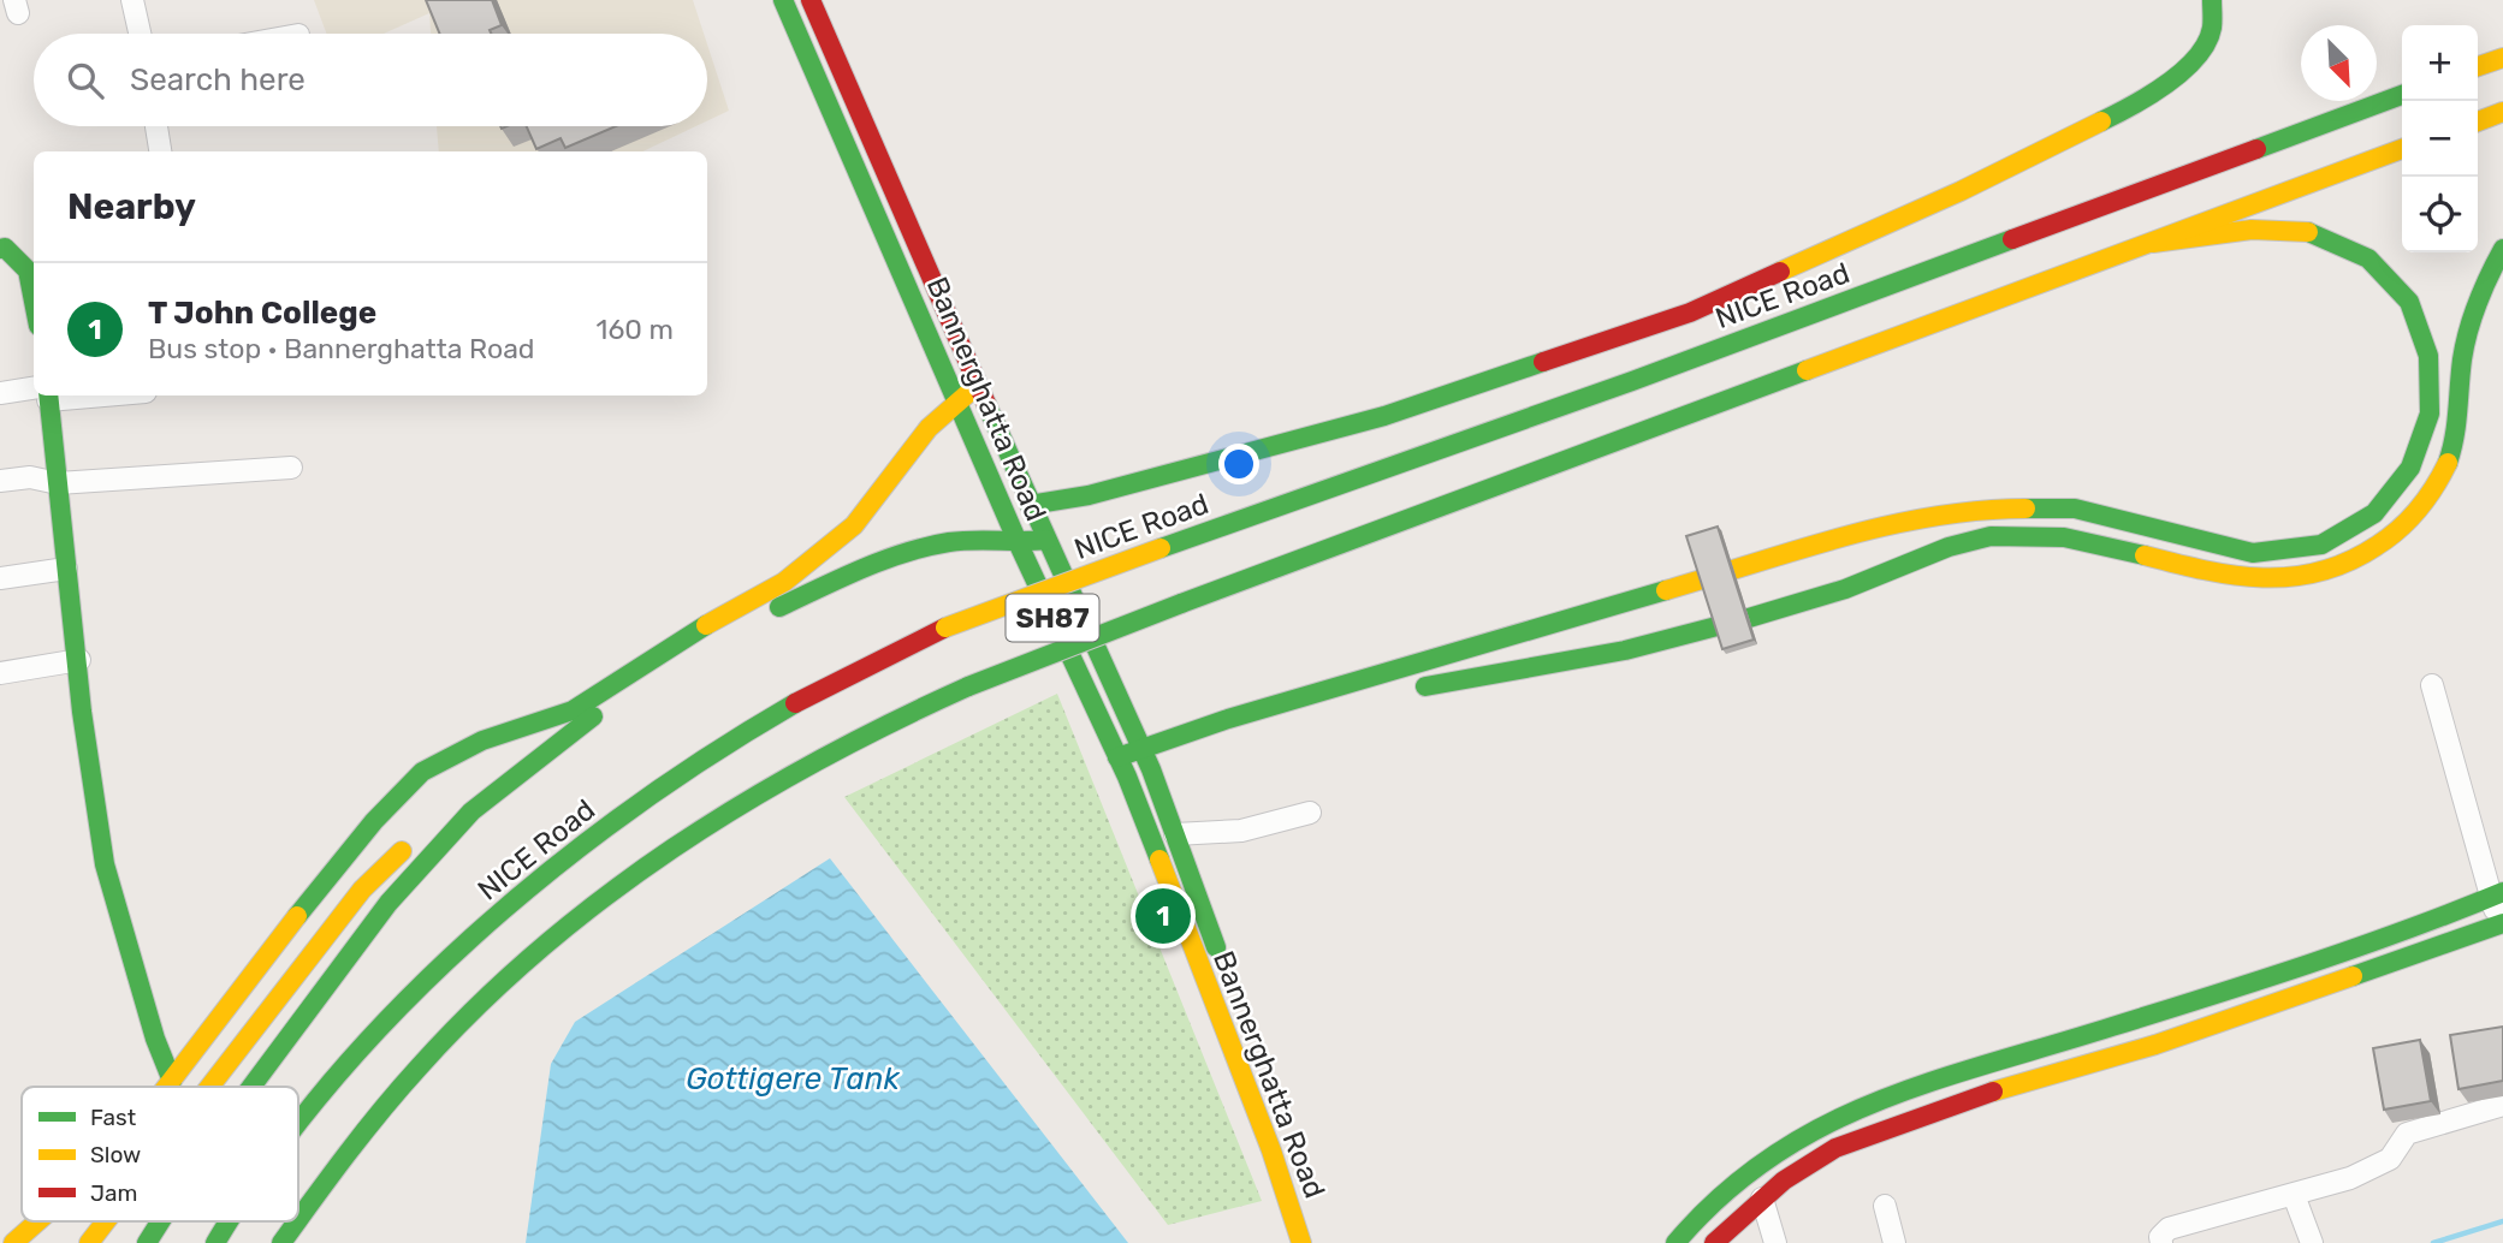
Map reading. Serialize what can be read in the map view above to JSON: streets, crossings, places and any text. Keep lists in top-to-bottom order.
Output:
{
  "streets": {
    "main road": ["NICE Road", "Bannerghatta Road", "SH87"]
  },
  "water": ["Gottigere Tank"],
  "legend": ["Fast", "Slow", "Jam"],
  "north": "bottom right",
  "page": {
    "map_buttons": ["+", "−"],
    "search": "Search here",
    "heading": "Nearby",
    "list": [
      {
        "mark": "1",
        "name": "T John College",
        "note": "Bus stop · Bannerghatta Road",
        "value": "160 m"
      }
    ],
    "pins": "1"
  }
}
